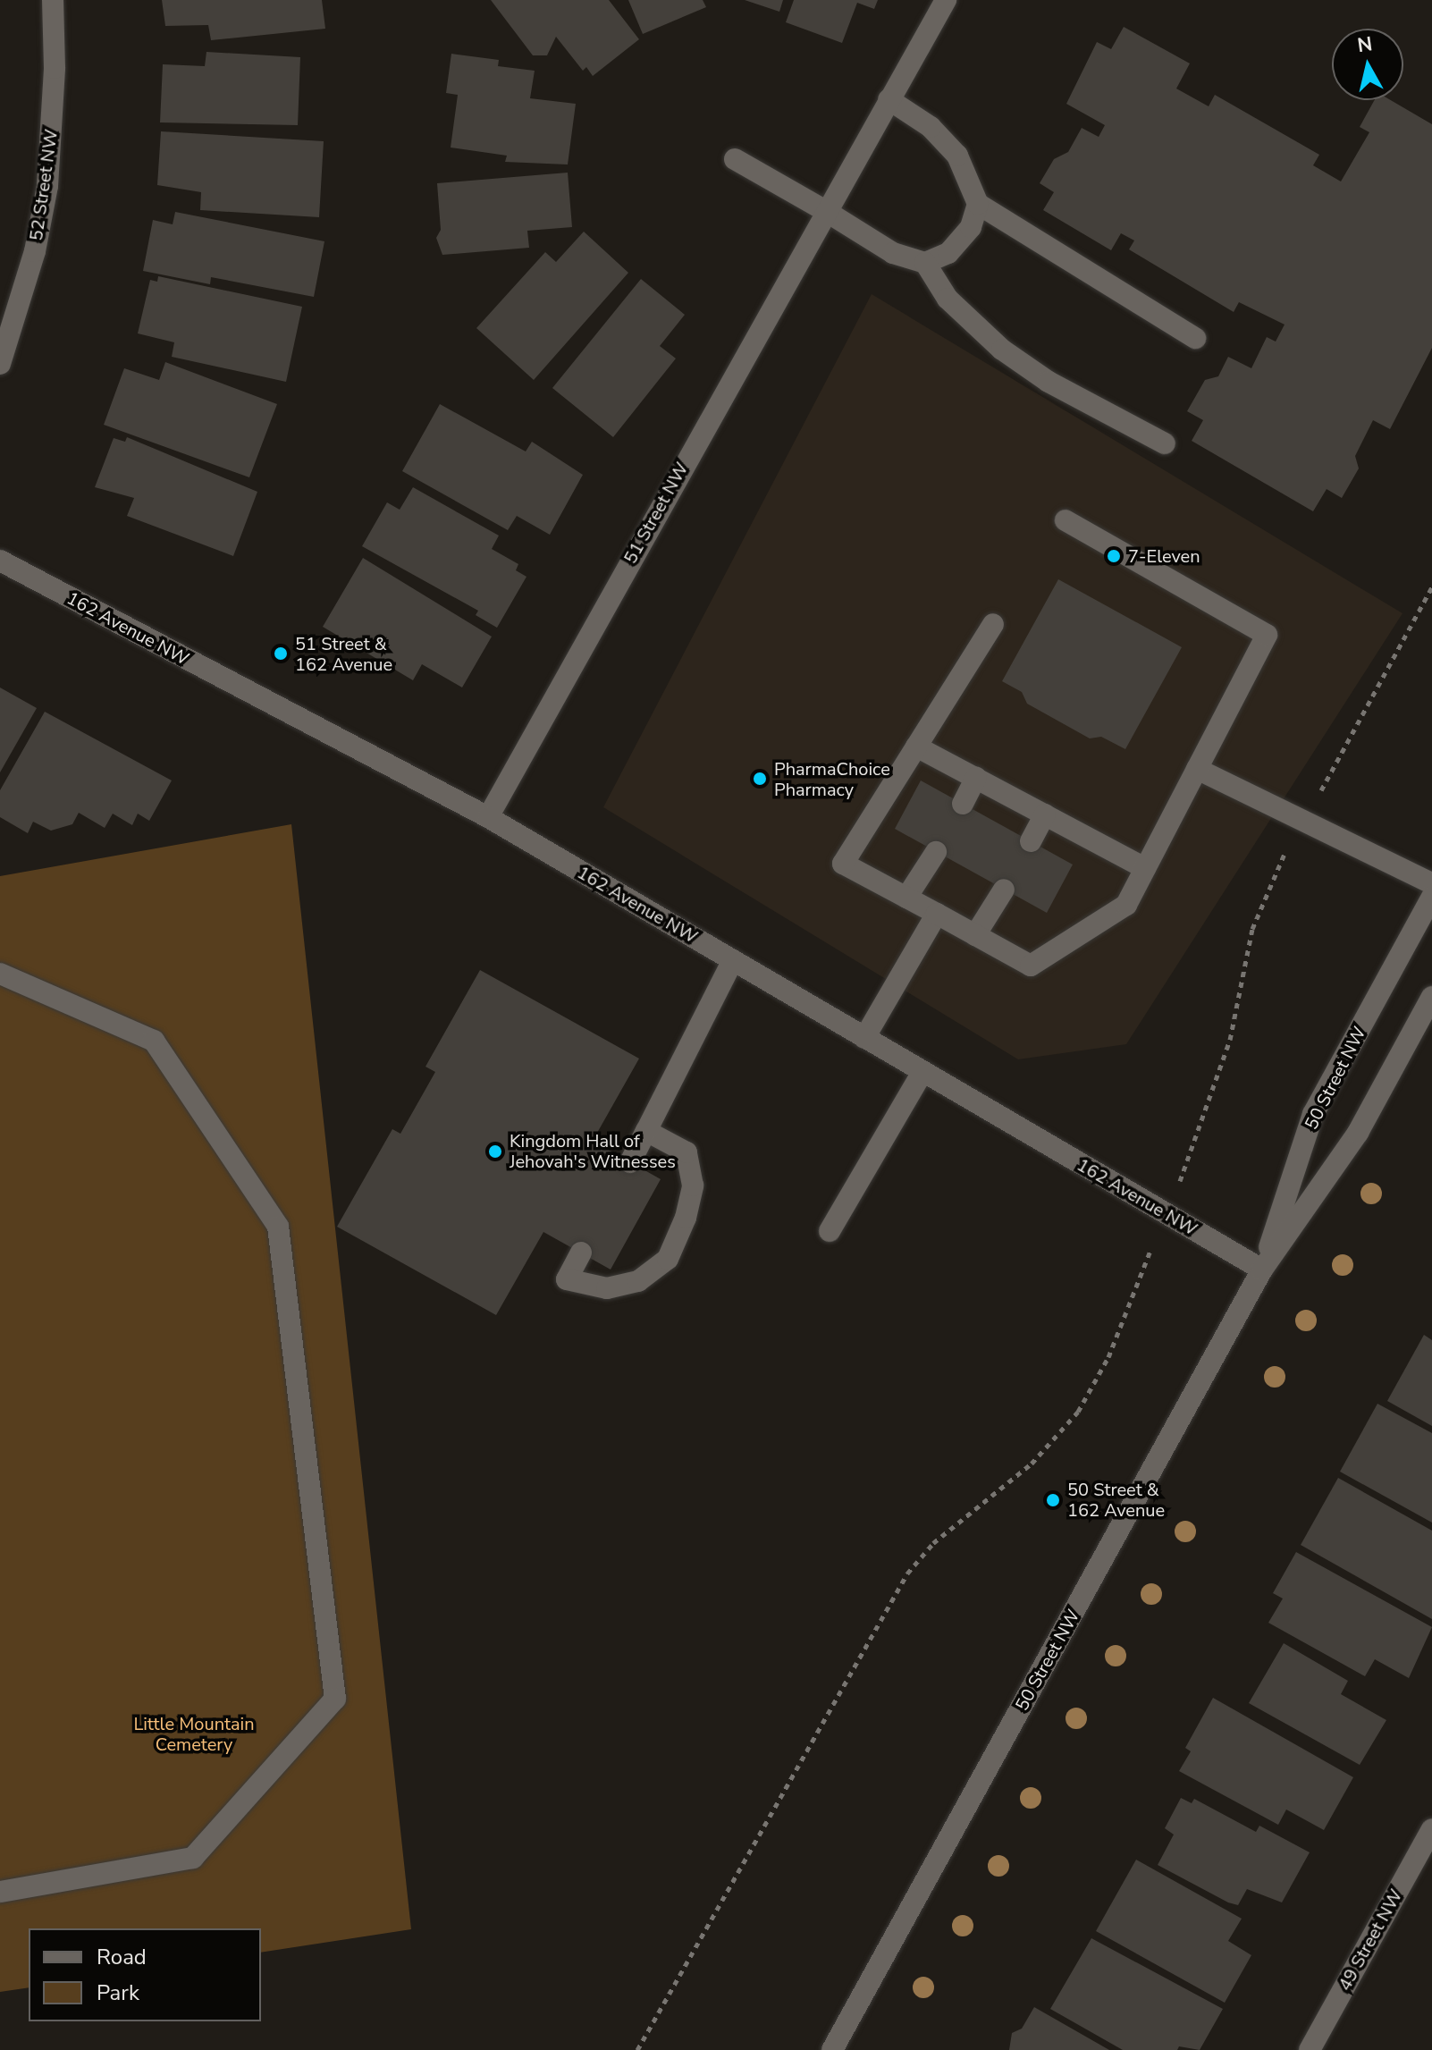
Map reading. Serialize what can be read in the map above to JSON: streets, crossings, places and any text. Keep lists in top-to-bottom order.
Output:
{
  "streets": {
    "street": [
      "52 Street NW",
      "51 Street NW",
      "162 Avenue NW",
      "50 Street NW",
      "49 Street NW"
    ]
  },
  "crossings": [
    ["51 Street NW", "162 Avenue NW"],
    ["162 Avenue NW", "50 Street NW"]
  ],
  "parks": ["Little Mountain Cemetery"],
  "places": [
    "7-Eleven",
    "51 Street & 162 Avenue",
    "PharmaChoice Pharmacy",
    "Kingdom Hall of Jehovah's Witnesses",
    "50 Street & 162 Avenue"
  ],
  "legend": ["Road", "Park"],
  "north": "top"
}
